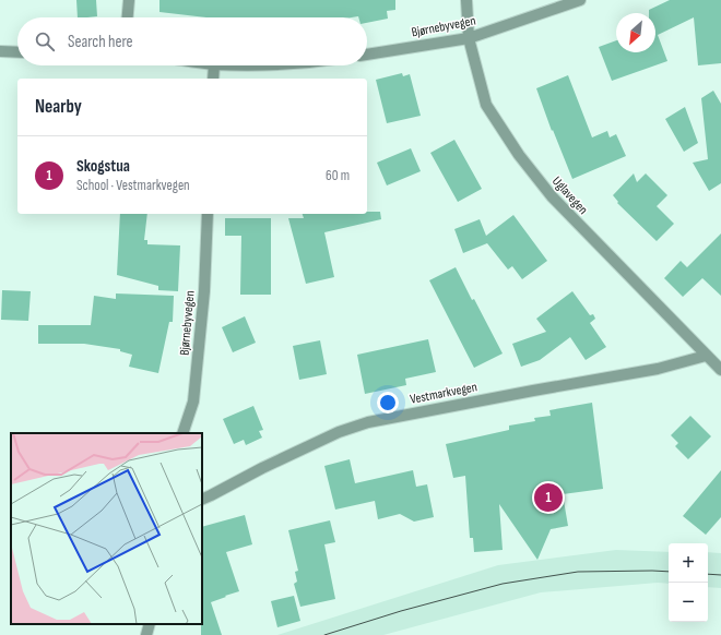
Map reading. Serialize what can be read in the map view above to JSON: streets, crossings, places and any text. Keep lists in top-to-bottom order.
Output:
{
  "streets": {
    "street": ["Bjørnebyvegen", "Uglavegen", "Vestmarkvegen"]
  },
  "crossings": [
    ["Bjørnebyvegen", "Uglavegen"],
    ["Uglavegen", "Vestmarkvegen"]
  ],
  "north": "bottom left",
  "page": {
    "search": "Search here",
    "heading": "Nearby",
    "list": [
      {
        "mark": "1",
        "name": "Skogstua",
        "note": "School · Vestmarkvegen",
        "value": "60 m"
      }
    ],
    "pins": "1",
    "map_buttons": ["+", "−"]
  }
}
